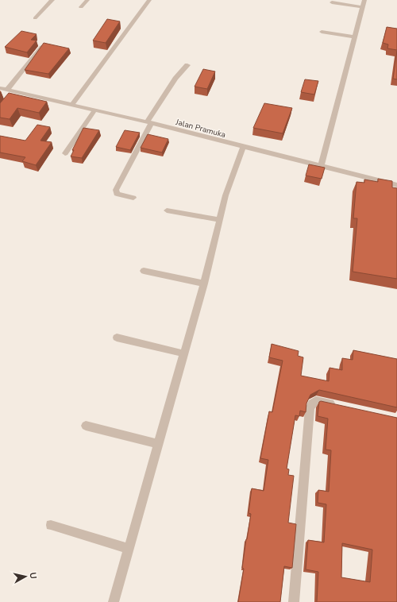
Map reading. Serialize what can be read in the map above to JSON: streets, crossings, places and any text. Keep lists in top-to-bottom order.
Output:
{
  "streets": {
    "street": ["Jalan Pramuka"]
  },
  "north": "right"
}
